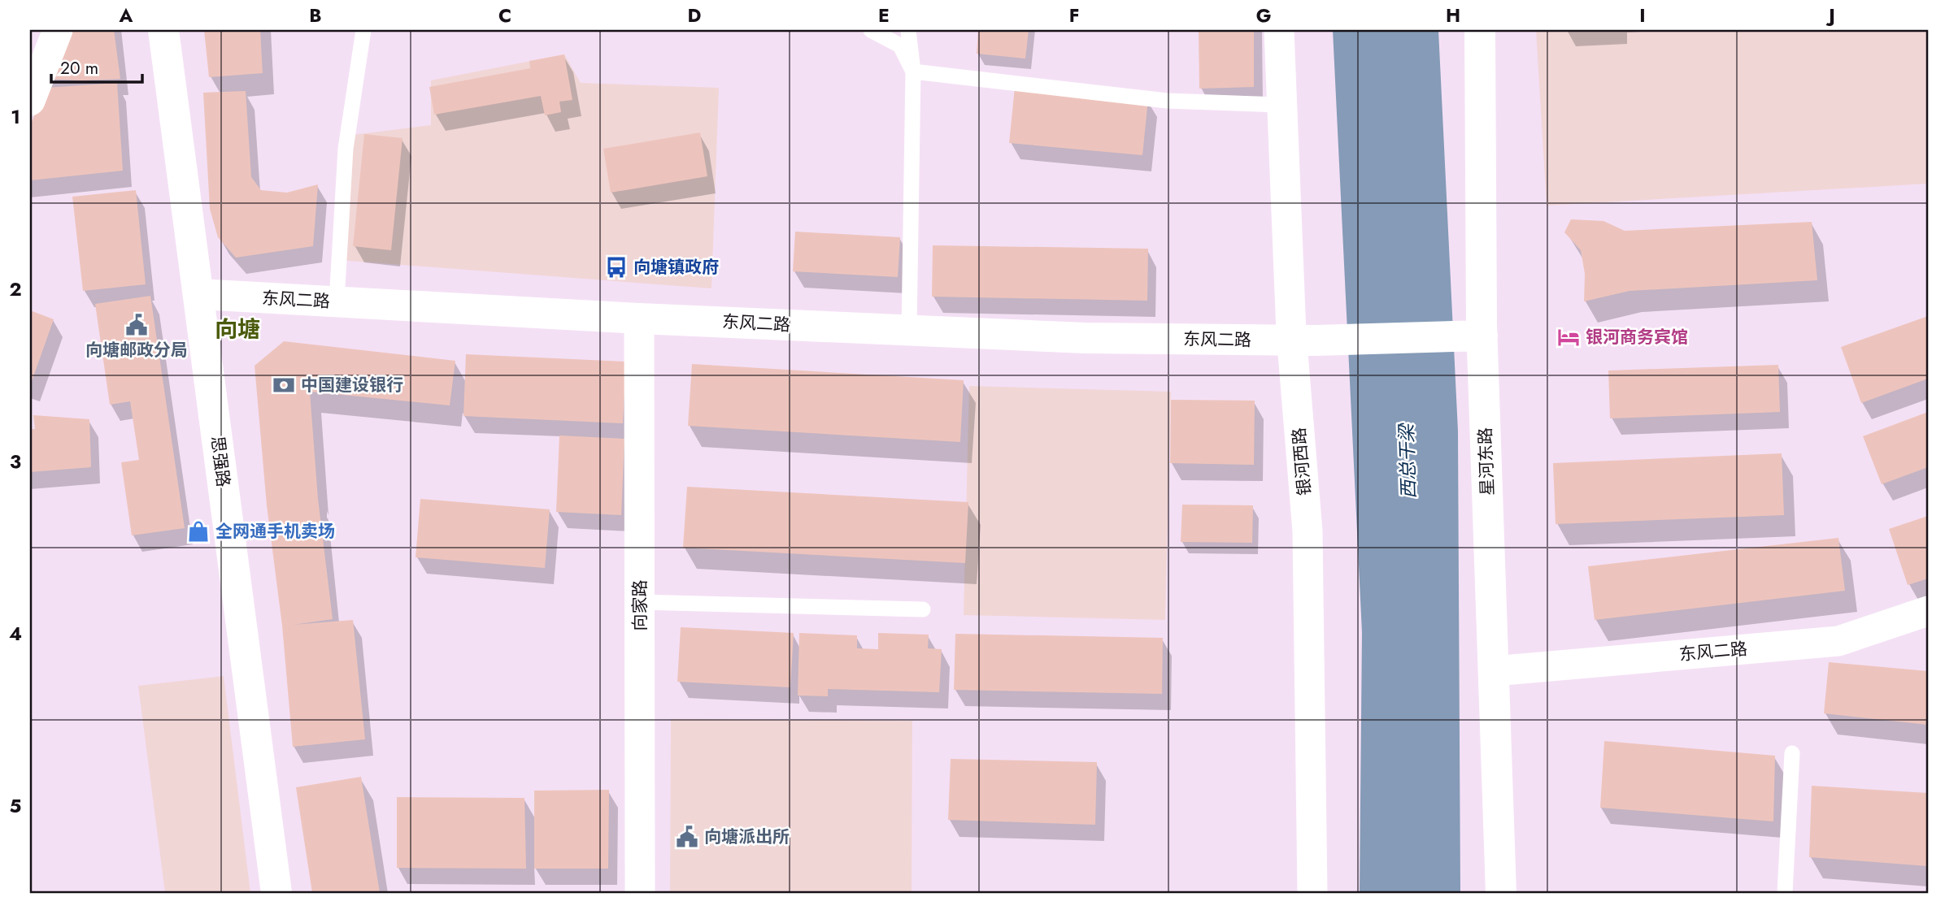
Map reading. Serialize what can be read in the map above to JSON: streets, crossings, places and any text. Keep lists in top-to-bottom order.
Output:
{
  "streets": {
    "street": [
      "东风二路",
      "思强路",
      "银河西路",
      "星河东路",
      "向家路"
    ]
  },
  "crossings": [
    ["东风二路", "思强路"],
    ["东风二路", "银河西路"],
    ["东风二路", "星河东路"],
    ["东风二路", "向家路"]
  ],
  "districts": ["向塘"],
  "water": ["西总干梁"],
  "places": {
    "bus stop": ["向塘镇政府"],
    "public building": ["向塘邮政分局", "向塘派出所"],
    "hotel": ["银河商务宾馆"],
    "bank": ["中国建设银行"],
    "shop": ["全网通手机卖场"]
  },
  "scale_bar": "20 m",
  "grid": {
    "columns": [
      "A",
      "B",
      "C",
      "D",
      "E",
      "F",
      "G",
      "H",
      "I",
      "J"
    ],
    "rows": [
      "1",
      "2",
      "3",
      "4",
      "5"
    ]
  }
}
